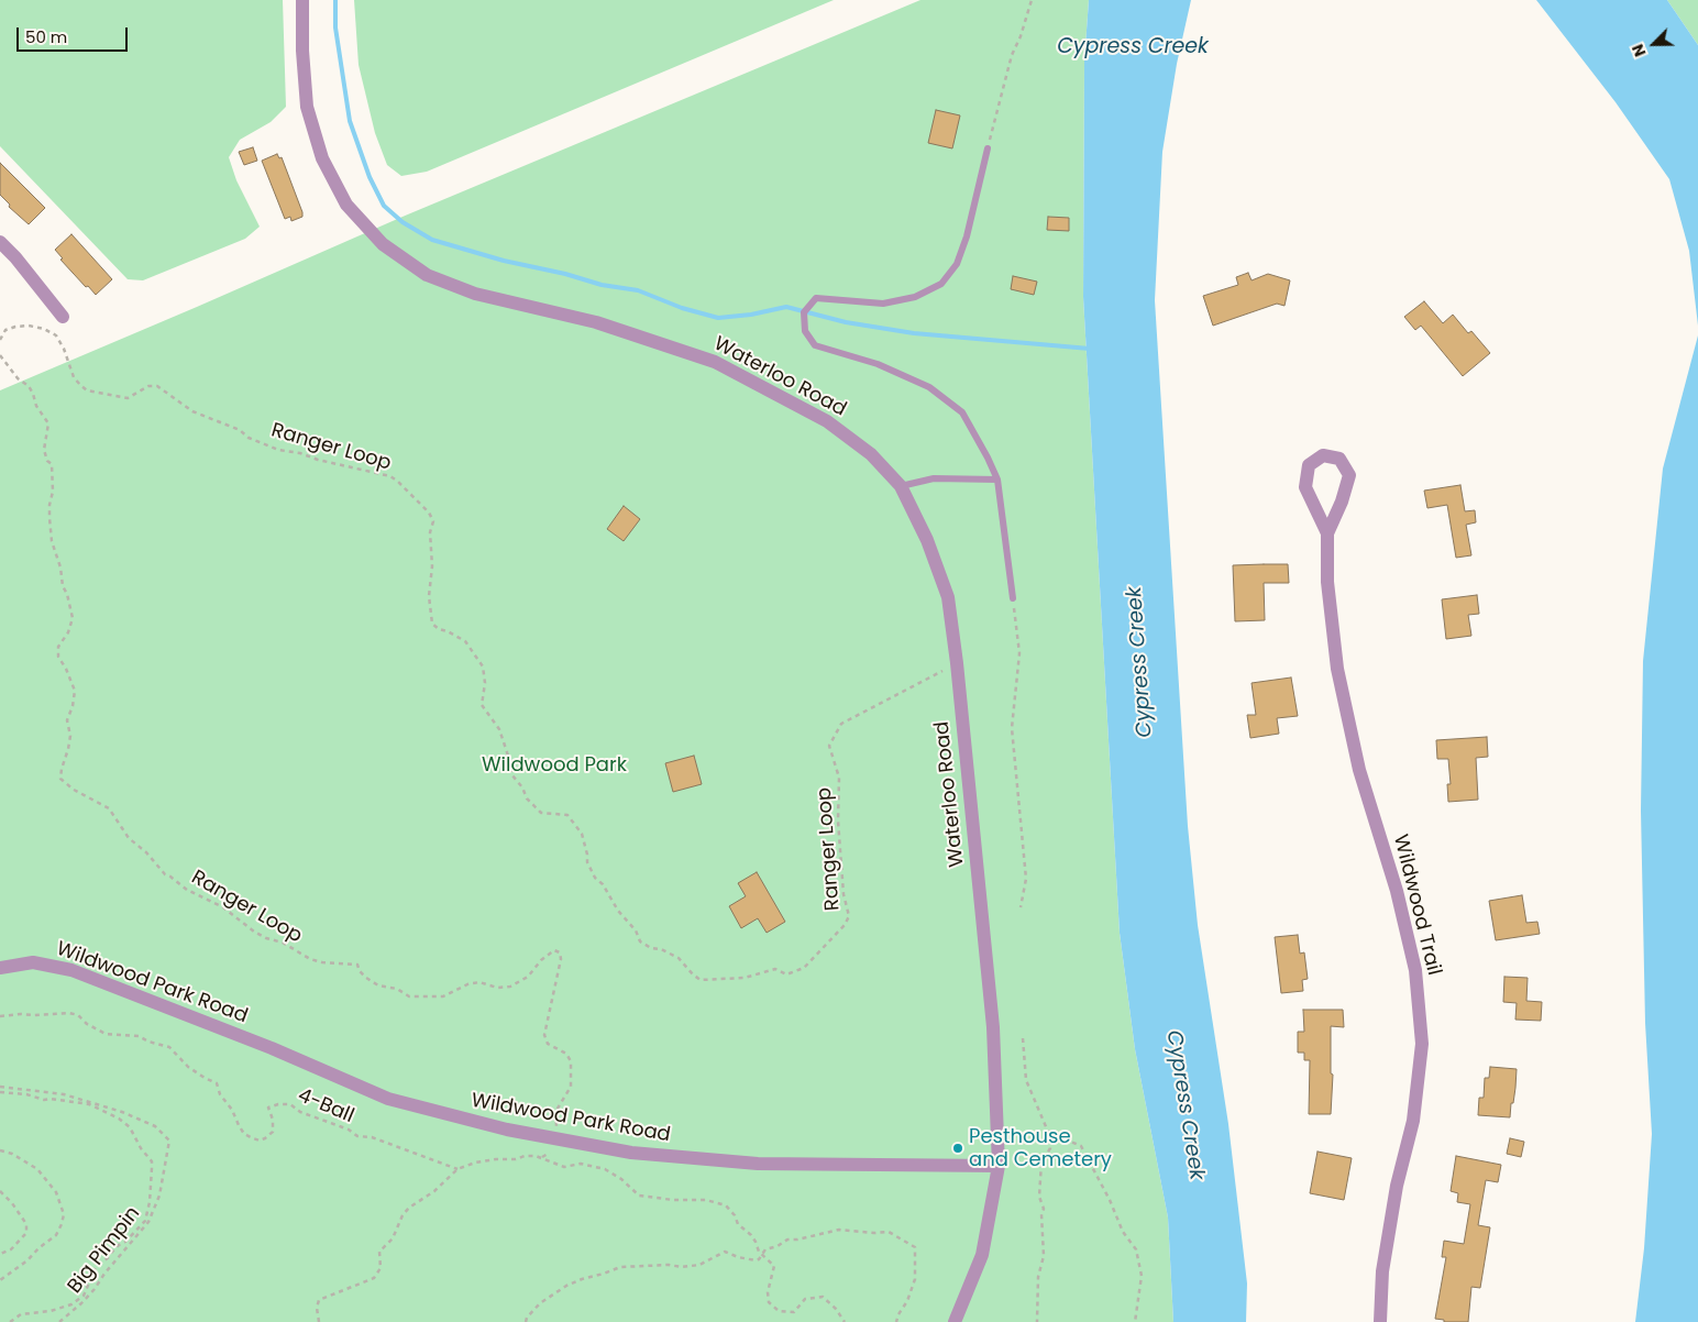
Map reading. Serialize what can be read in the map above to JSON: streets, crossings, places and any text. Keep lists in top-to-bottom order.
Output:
{
  "streets": {
    "street": ["Waterloo Road", "Wildwood Trail", "Wildwood Park Road"],
    "path": ["Ranger Loop", "4-Ball", "Big Pimpin"]
  },
  "crossings": [
    ["Waterloo Road", "Ranger Loop"],
    ["Waterloo Road", "Wildwood Park Road"],
    ["Ranger Loop", "Wildwood Park Road"]
  ],
  "water": ["Cypress Creek"],
  "parks": ["Wildwood Park"],
  "places": ["Pesthouse and Cemetery"],
  "scale_bar": "50 m",
  "north": "bottom left"
}
